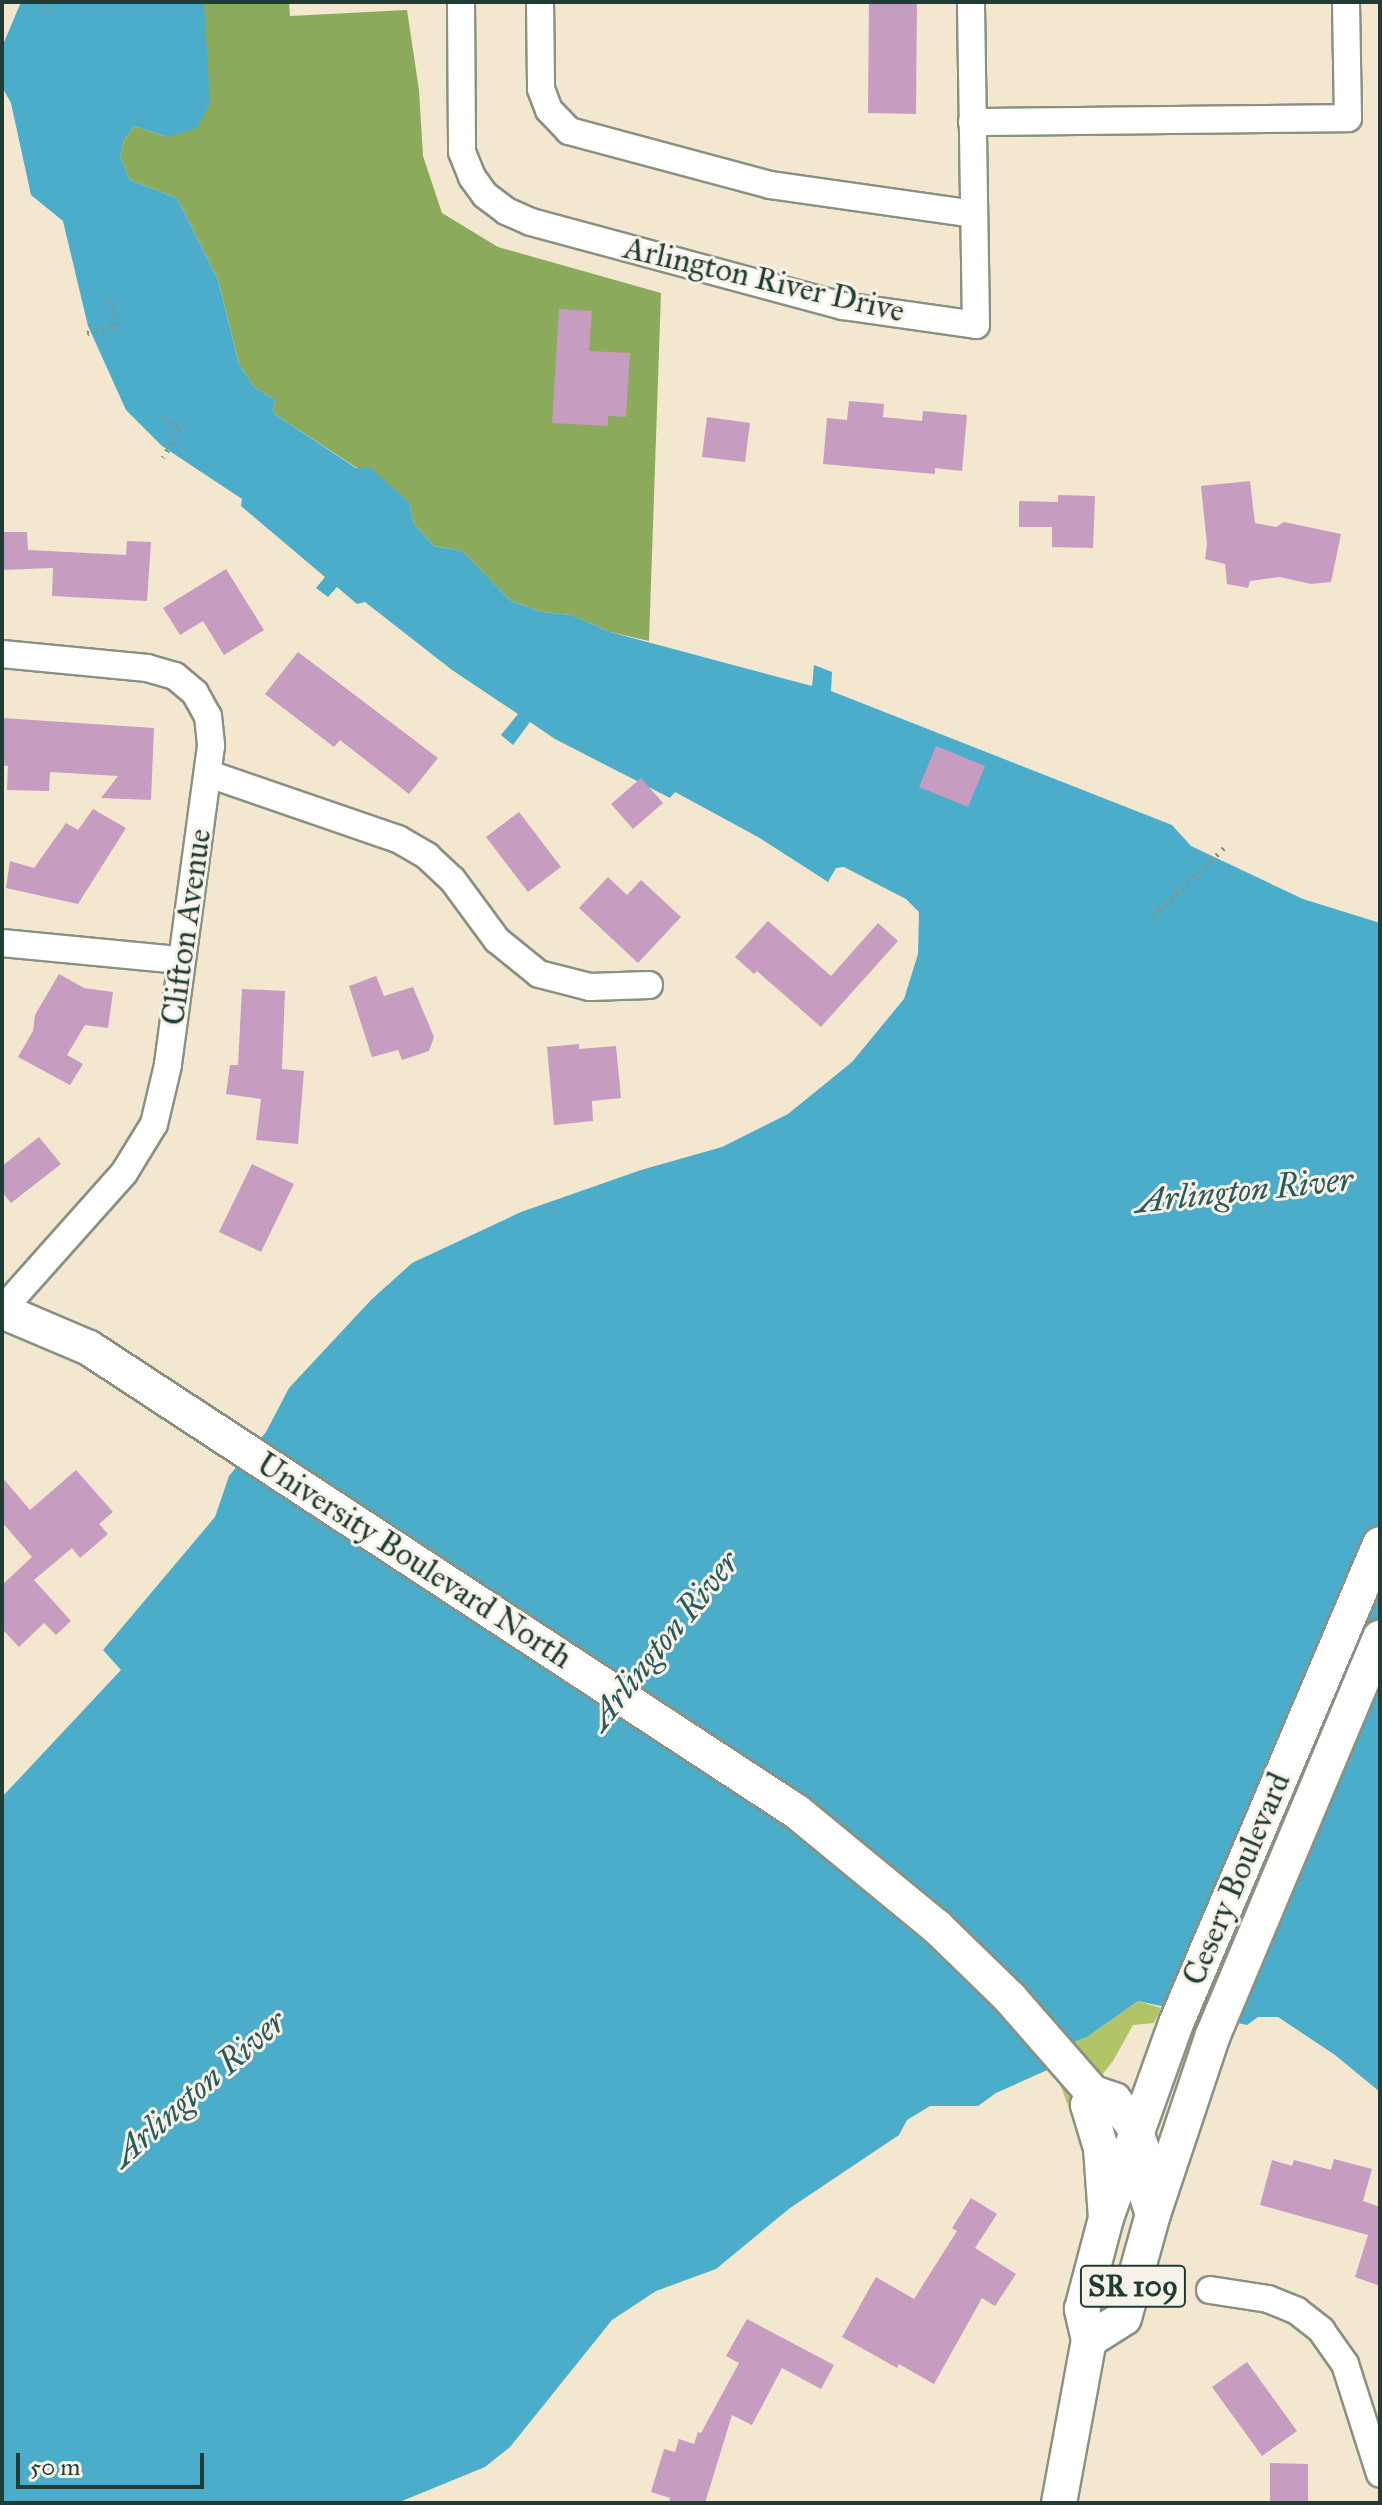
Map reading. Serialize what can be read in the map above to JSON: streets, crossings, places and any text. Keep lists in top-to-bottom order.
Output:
{
  "streets": {
    "main road": ["University Boulevard North", "Cesery Boulevard", "SR 109"],
    "street": ["Arlington River Drive", "Clifton Avenue"]
  },
  "crossings": [
    ["Clifton Avenue", "University Boulevard North"],
    ["University Boulevard North", "Cesery Boulevard"],
    ["University Boulevard North", "SR 109"],
    ["Cesery Boulevard", "SR 109"]
  ],
  "water": ["Arlington River"],
  "scale_bar": "50 m"
}
